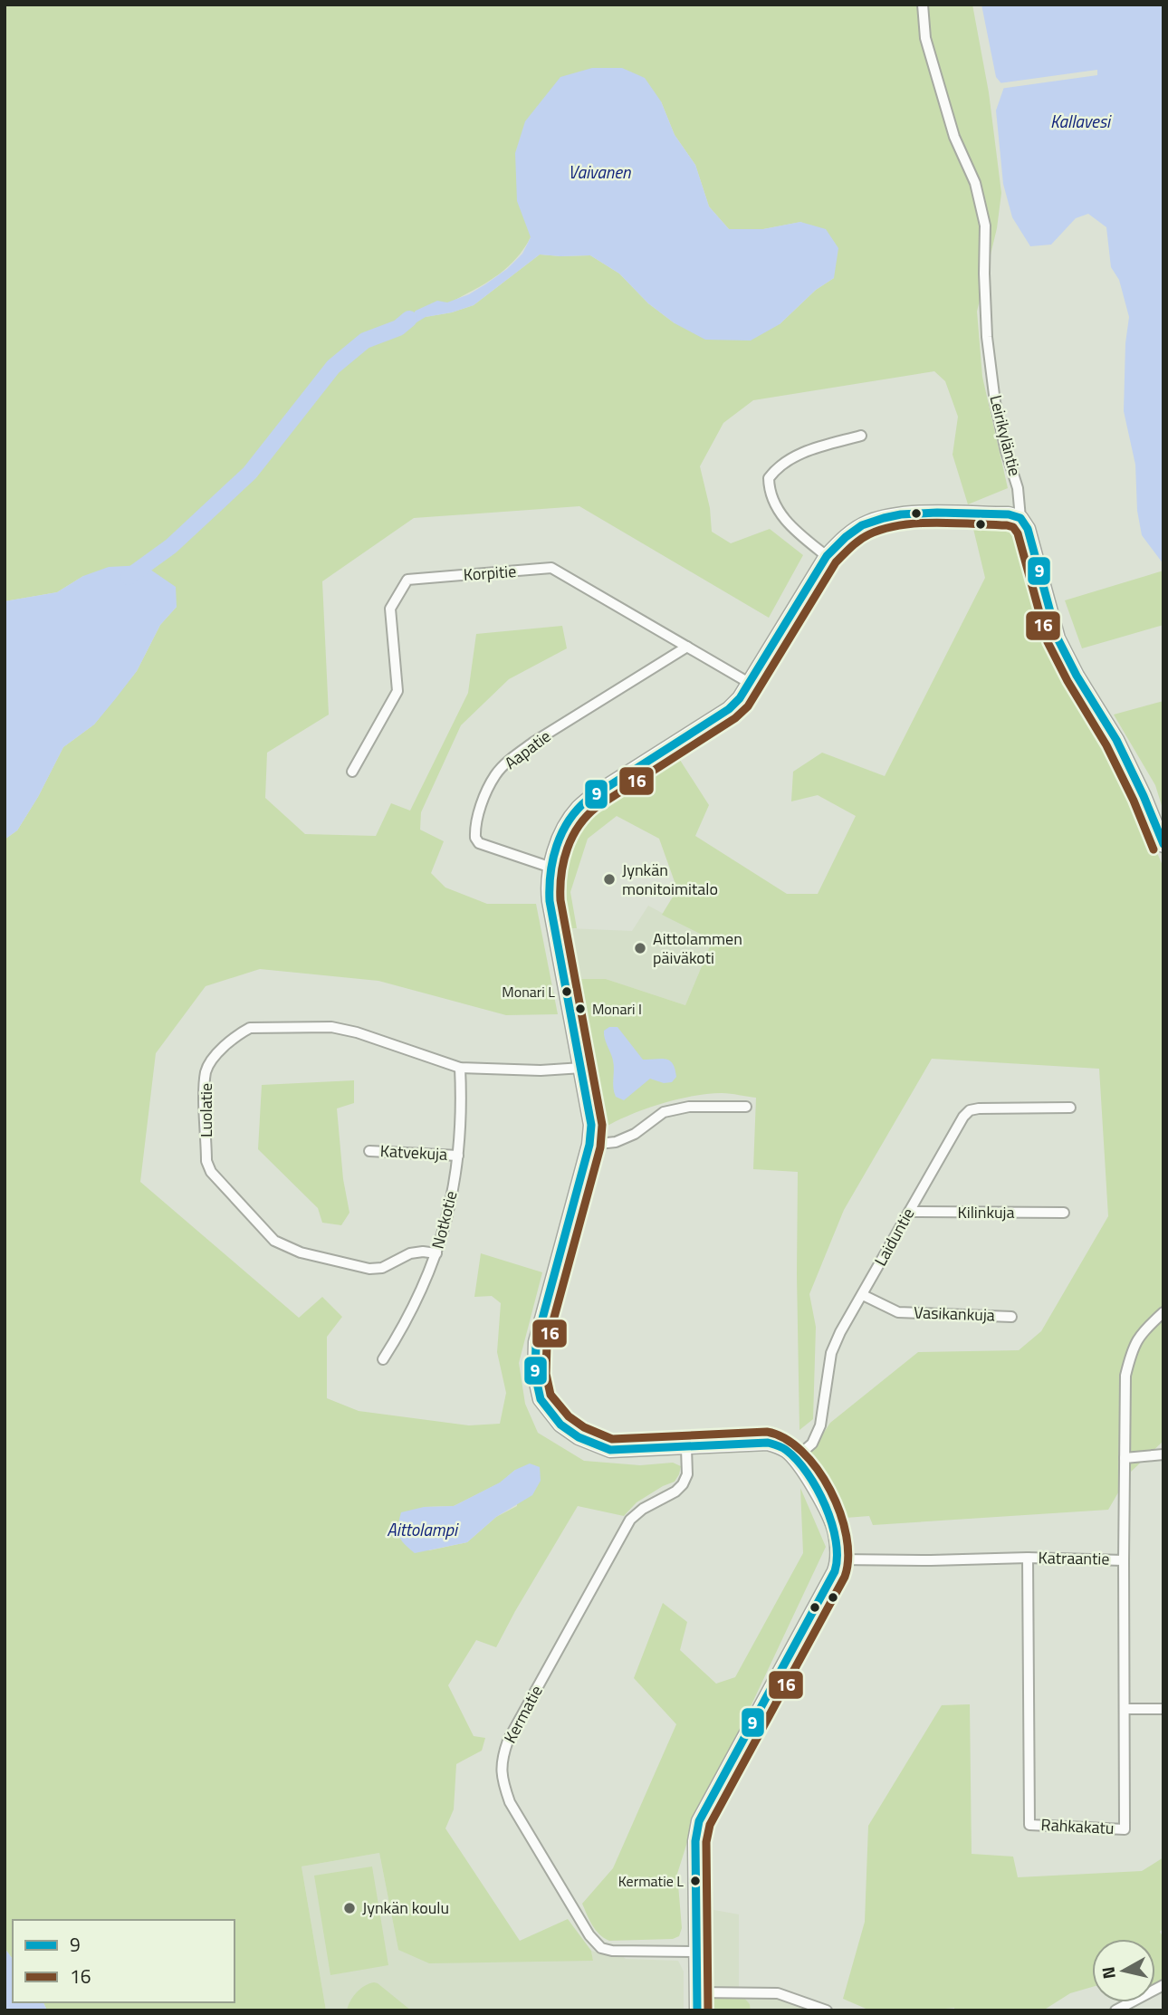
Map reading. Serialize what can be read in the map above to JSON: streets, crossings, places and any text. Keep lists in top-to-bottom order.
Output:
{
  "streets": {
    "street": [
      "Leirikyläntie",
      "Korpitie",
      "Aapatie",
      "Luolatie",
      "Katvekuja",
      "Kilinkuja",
      "Notkotie",
      "Laiduntie",
      "Vasikankuja",
      "Katraantie",
      "Kermatie",
      "Rahkakatu"
    ]
  },
  "crossings": [
    ["Korpitie", "Aapatie"],
    ["Luolatie", "Notkotie"],
    ["Katvekuja", "Notkotie"],
    ["Kilinkuja", "Laiduntie"],
    ["Laiduntie", "Vasikankuja"],
    ["Katraantie", "Rahkakatu"]
  ],
  "water": ["Kallavesi", "Vaivanen", "Aittolampi"],
  "places": [
    "Jynkän monitoimitalo",
    "Aittolammen päiväkoti",
    "Monari L",
    "Monari I",
    "Kermatie L",
    "Jynkän koulu"
  ],
  "lines": ["transit line 9", "transit line 16"],
  "legend": ["9", "16"],
  "north": "left"
}
